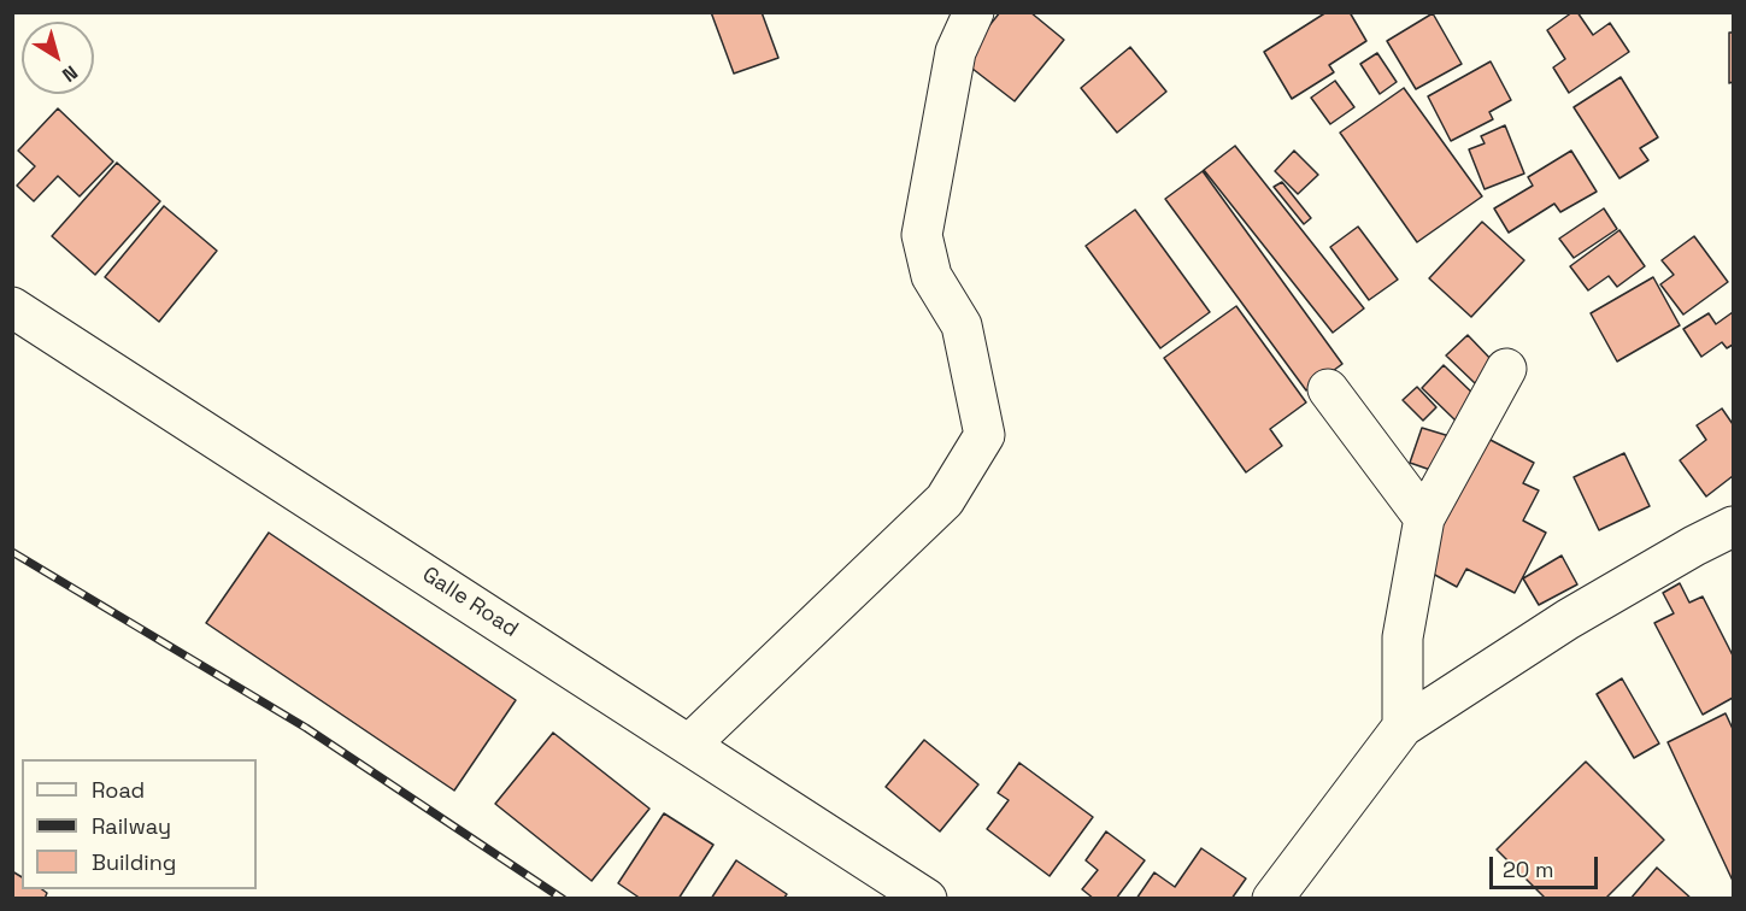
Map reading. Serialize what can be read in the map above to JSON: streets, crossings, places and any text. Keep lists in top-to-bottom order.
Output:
{
  "streets": {
    "main road": ["Galle Road"]
  },
  "legend": ["Road", "Railway", "Building"],
  "scale_bar": "20 m",
  "north": "bottom right"
}
